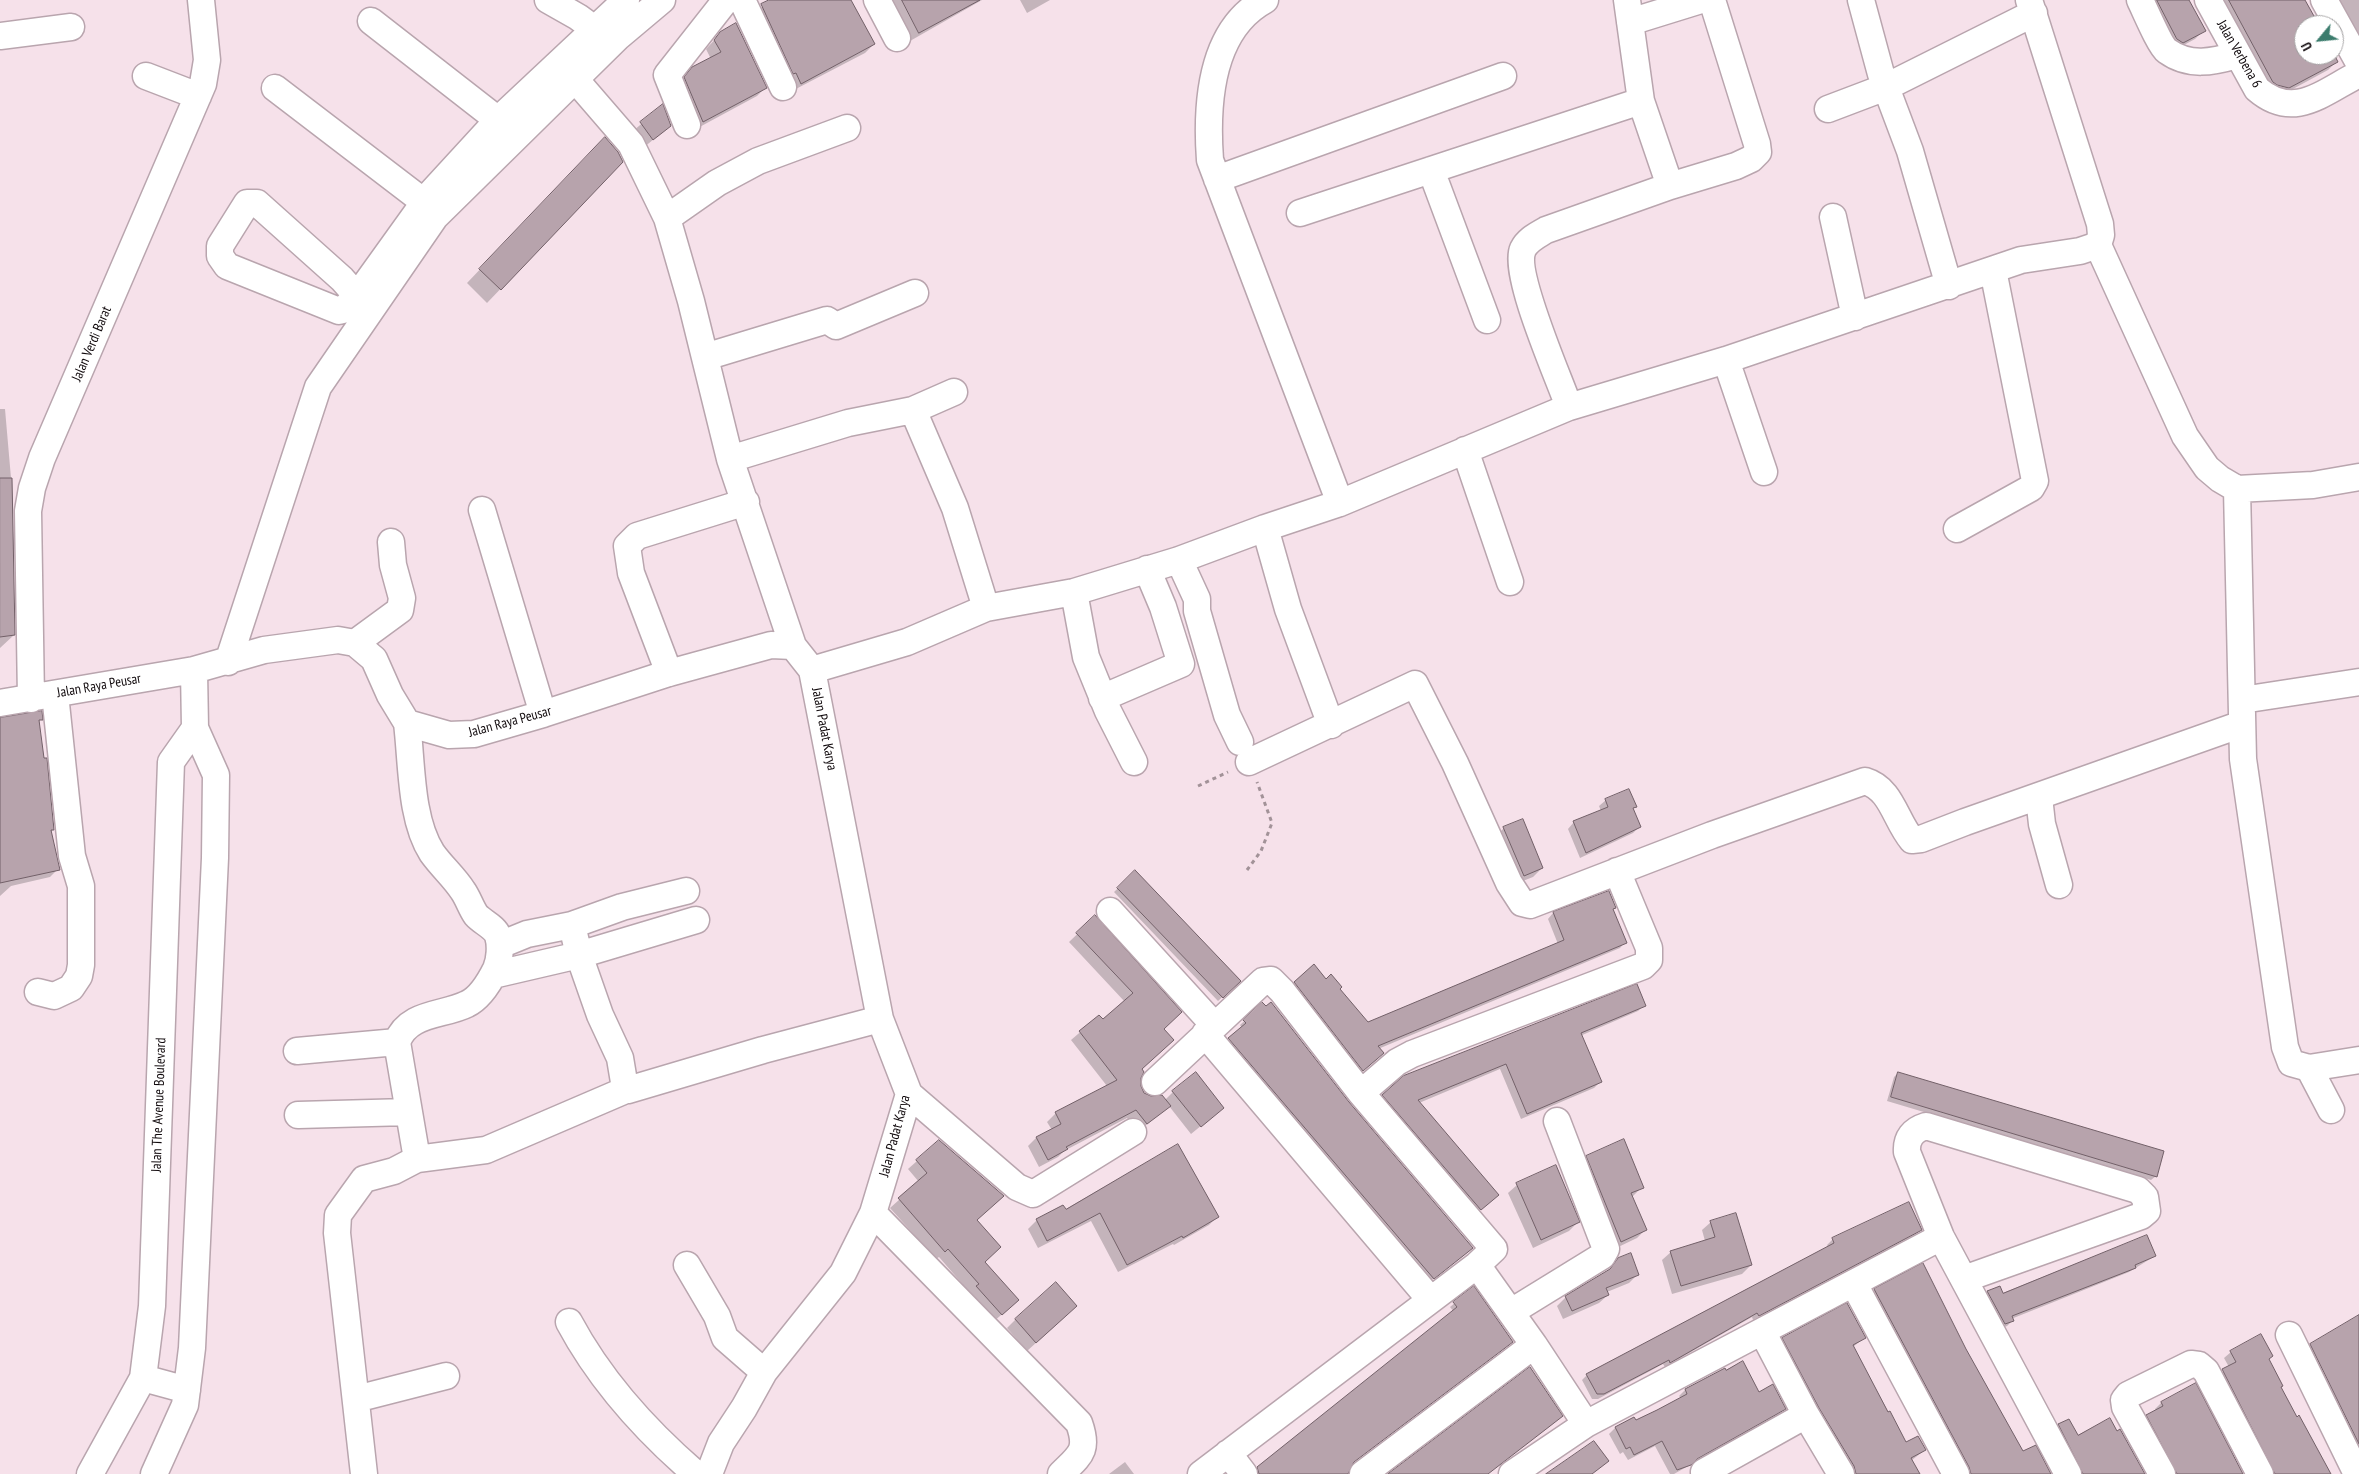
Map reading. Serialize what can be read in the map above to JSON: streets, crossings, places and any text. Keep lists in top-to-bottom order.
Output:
{
  "streets": {
    "street": [
      "Jalan Verbena 6",
      "Jalan Verdi Barat",
      "Jalan Raya Peusar",
      "Jalan Padat Karya",
      "Jalan The Avenue Boulevard"
    ]
  },
  "crossings": [
    ["Jalan Verdi Barat", "Jalan Raya Peusar"]
  ],
  "north": "bottom left"
}
